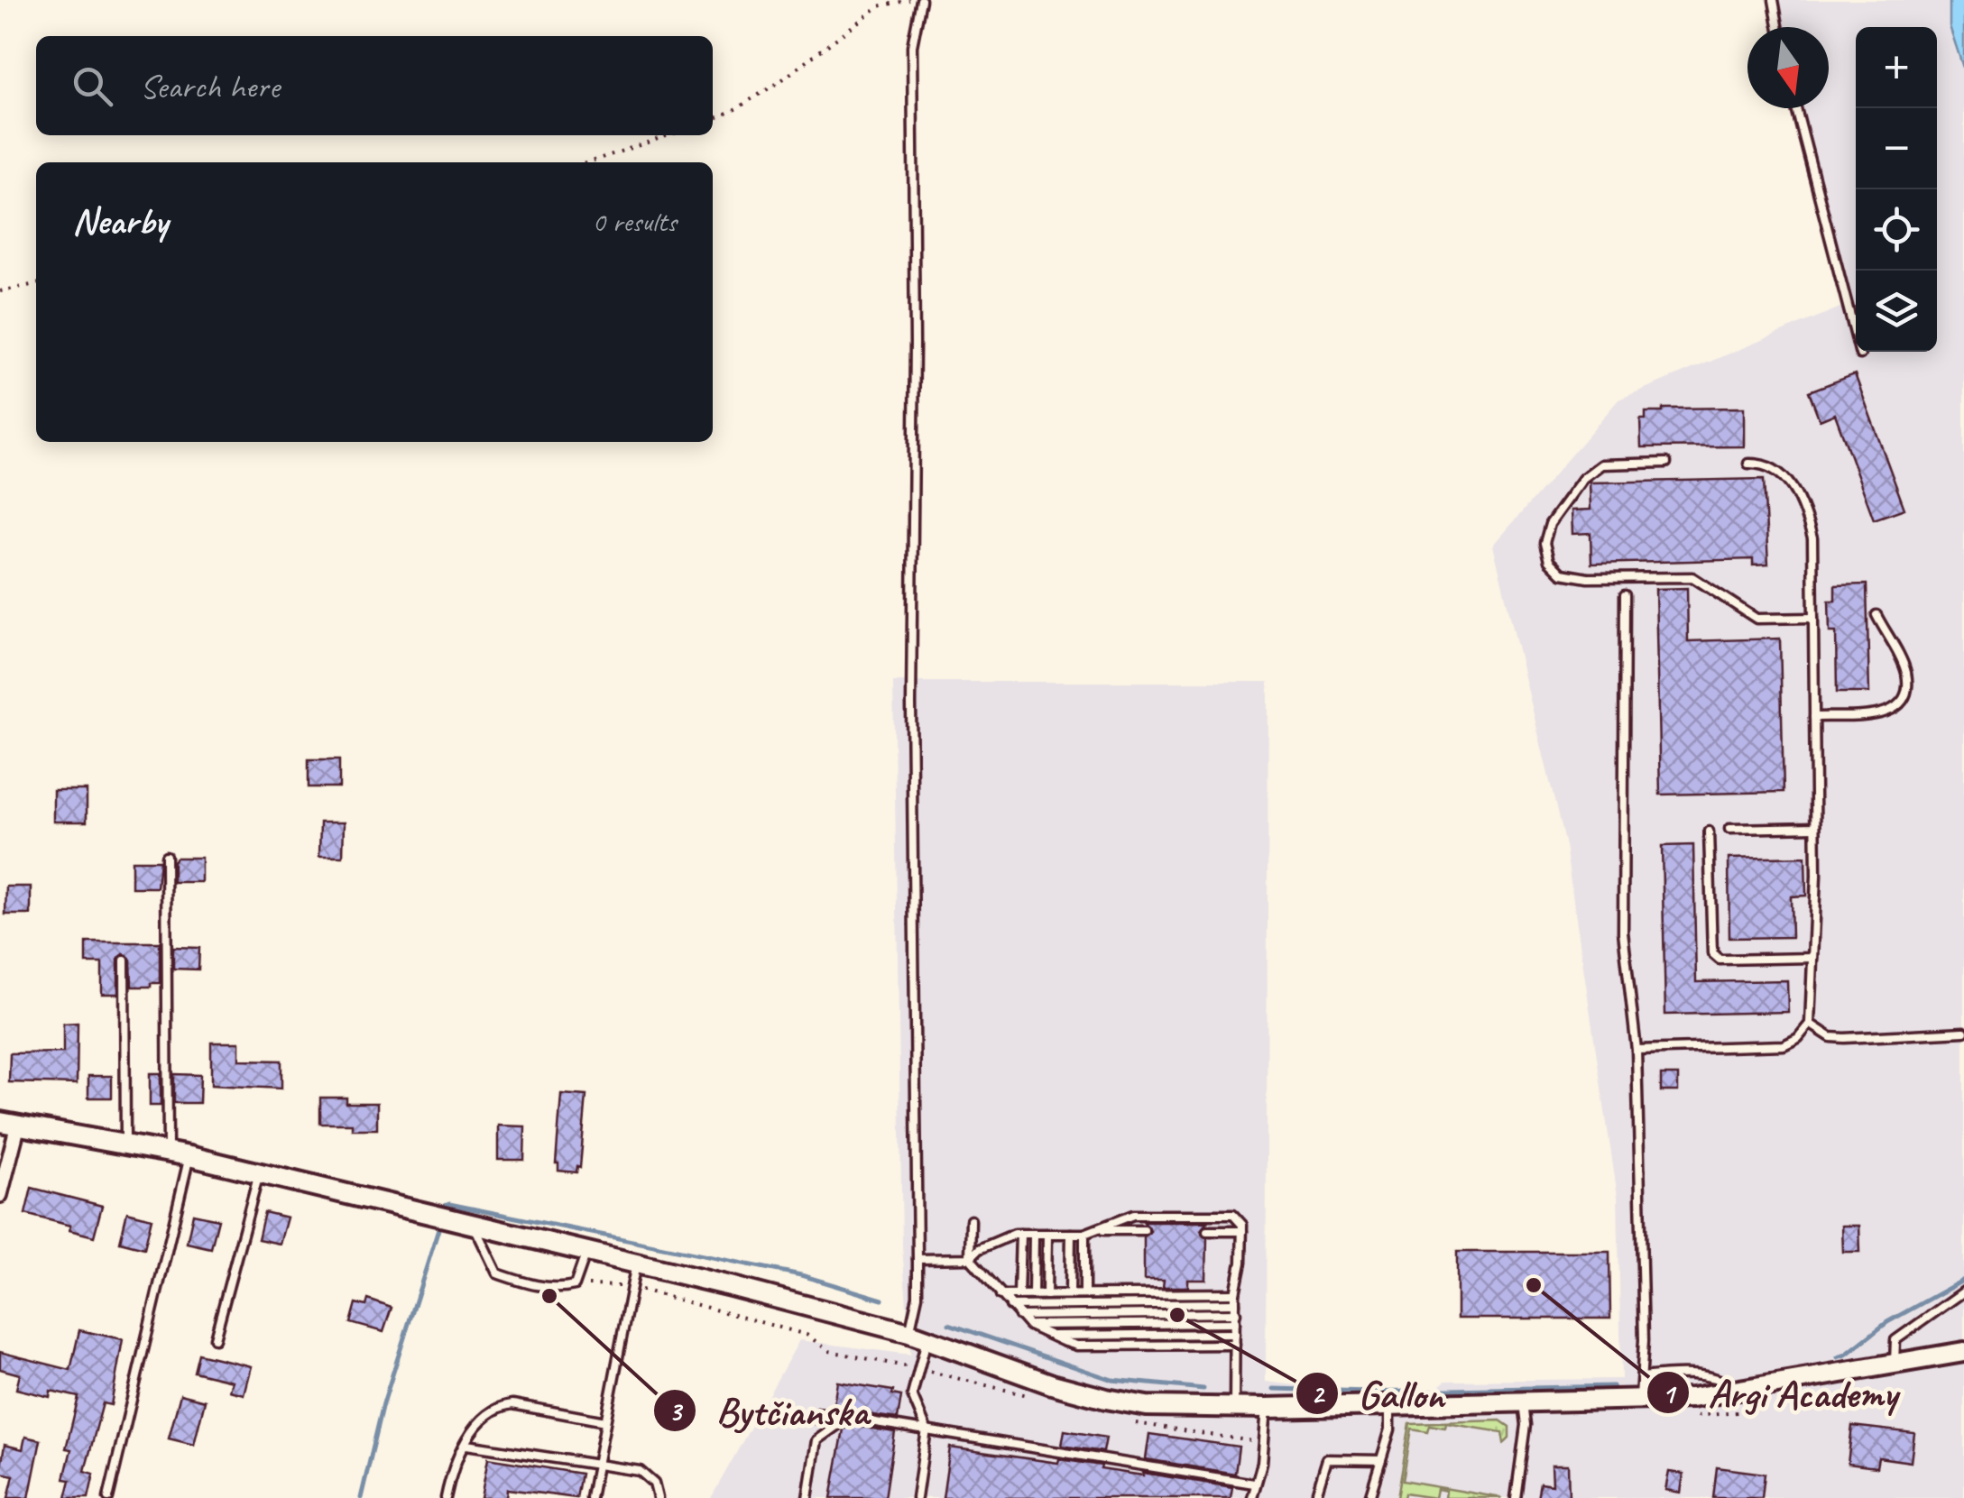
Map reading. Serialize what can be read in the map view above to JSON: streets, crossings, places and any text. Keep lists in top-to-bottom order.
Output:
{
  "places": ["Argi Academy", "Bytčianska", "Gallon"],
  "north": "bottom",
  "page": {
    "map_buttons": ["+", "−"],
    "search": "Search here",
    "heading": ["Nearby", "0 results"]
  }
}
